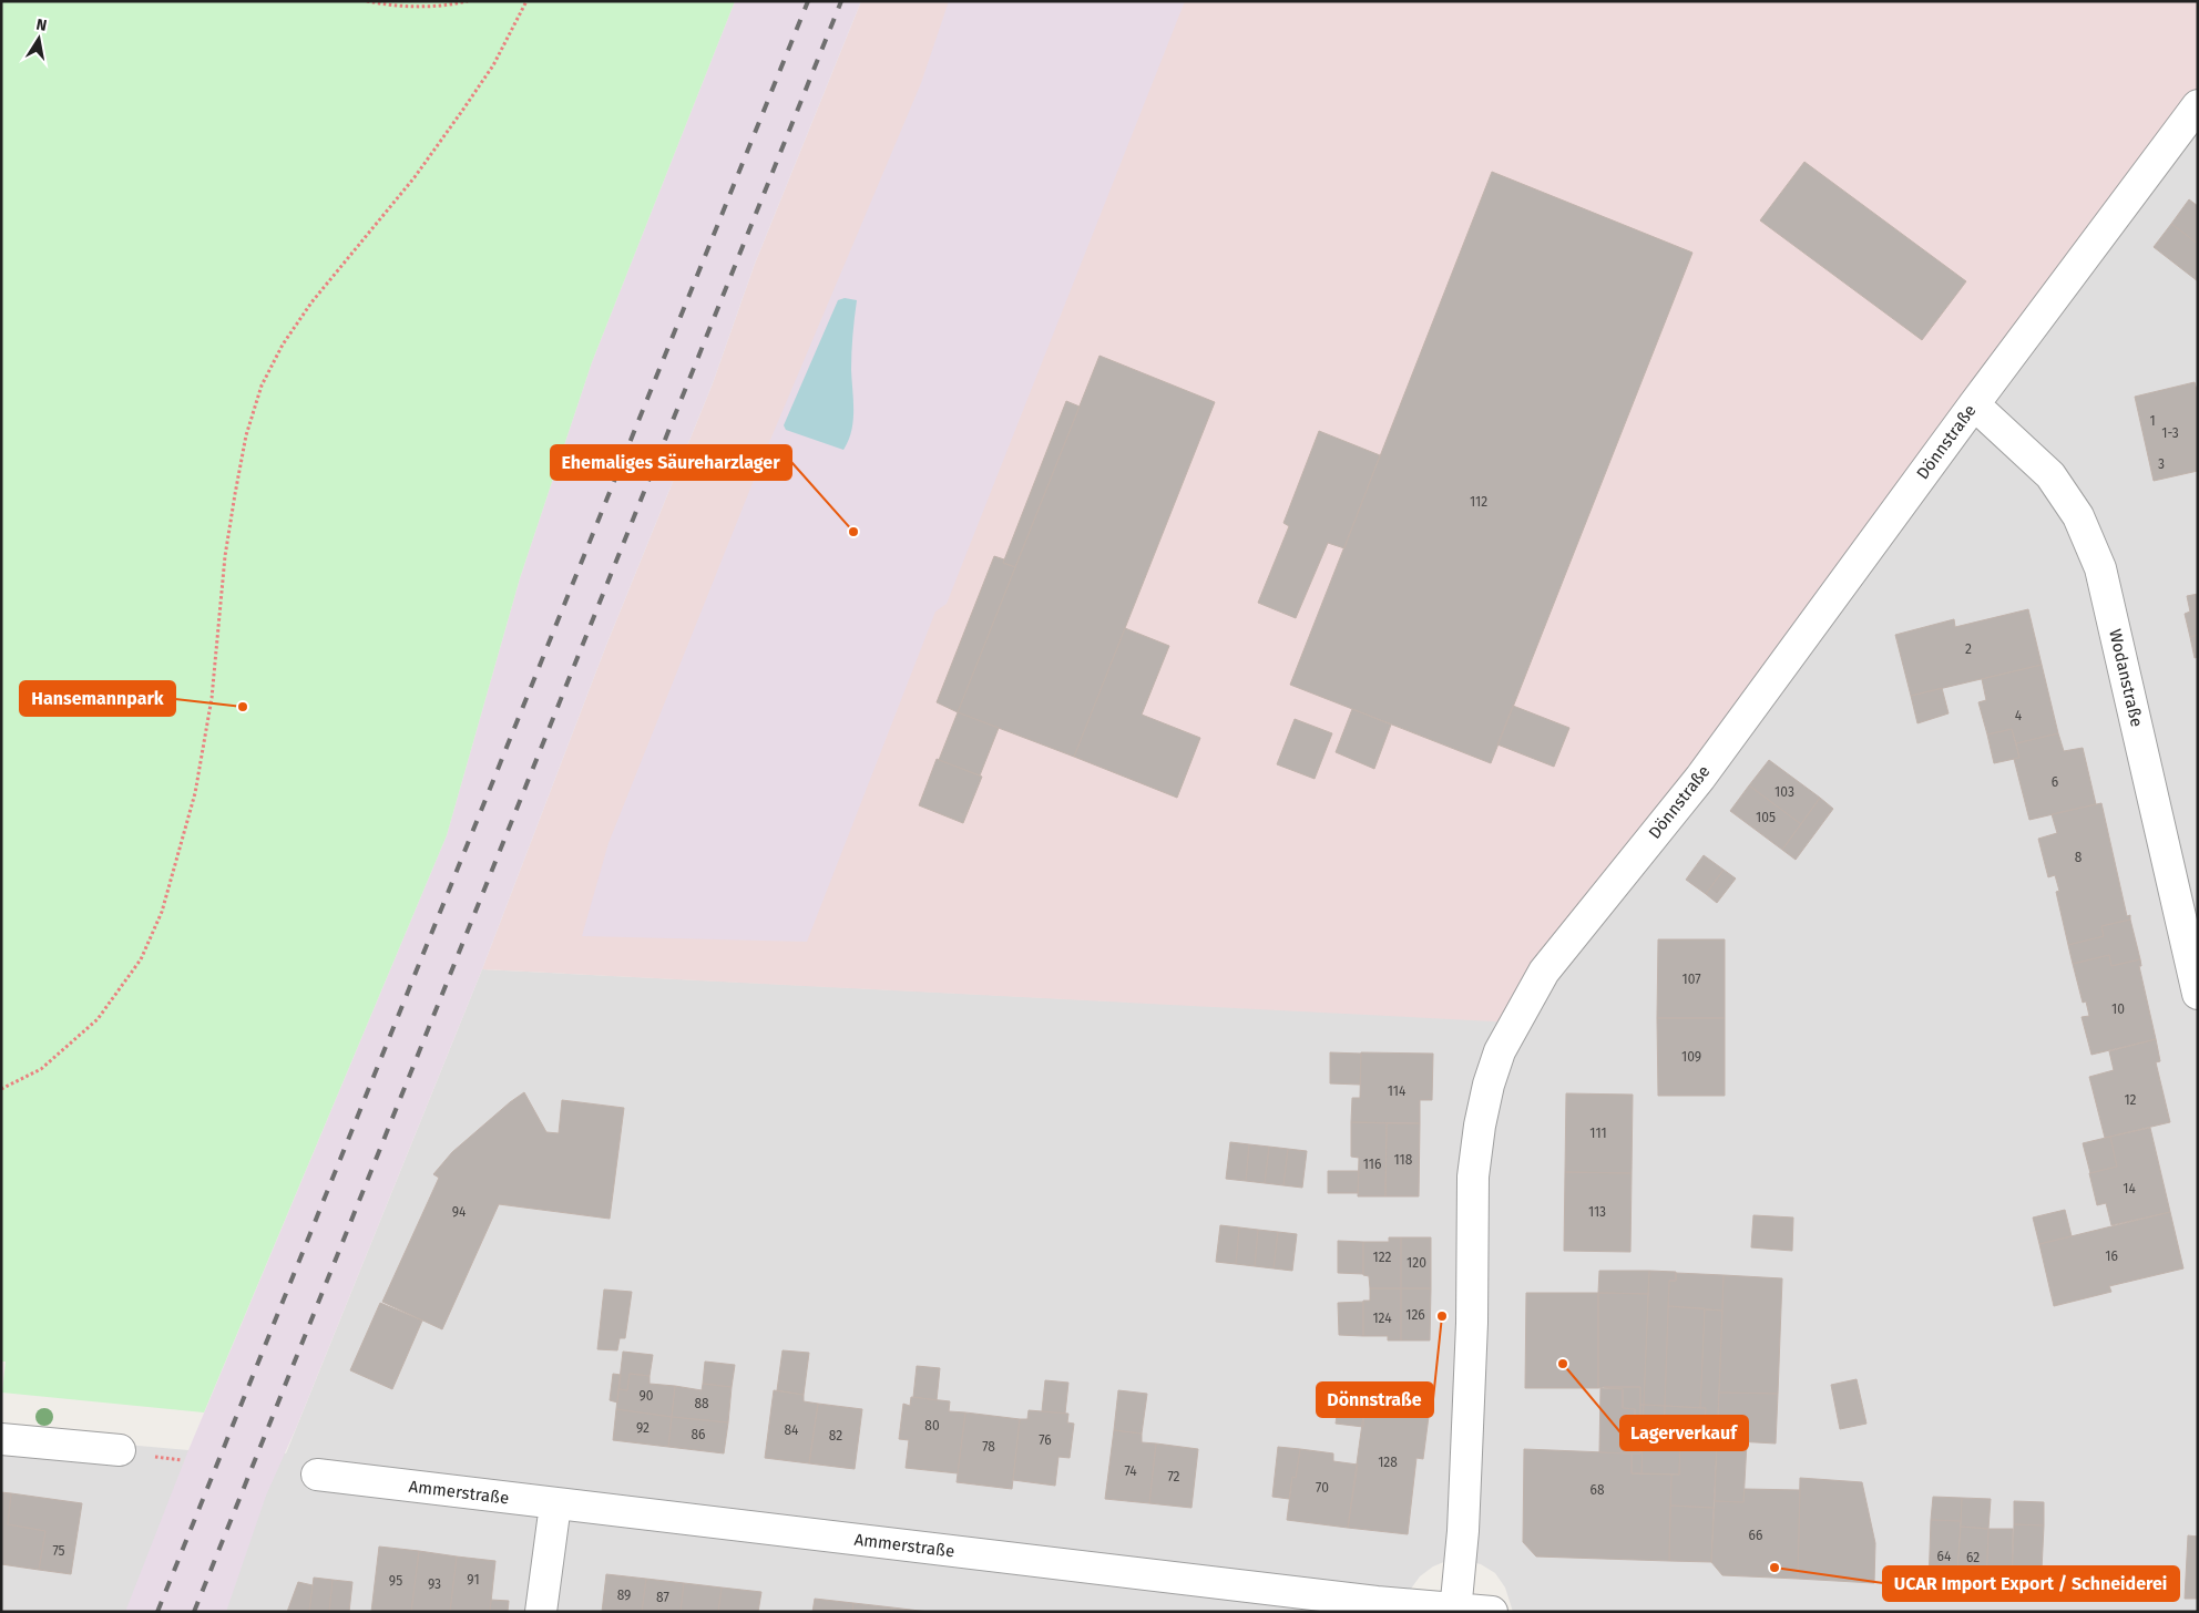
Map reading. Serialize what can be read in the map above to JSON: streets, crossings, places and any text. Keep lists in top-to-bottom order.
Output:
{
  "streets": {
    "street": ["Dönnstraße", "Wodanstraße", "Ammerstraße"]
  },
  "crossings": [
    ["Dönnstraße", "Wodanstraße"],
    ["Dönnstraße", "Ammerstraße"]
  ],
  "places": [
    "Ehemaliges Säureharzlager",
    "Hansemannpark",
    "Dönnstraße",
    "Lagerverkauf",
    "UCAR Import Export / Schneiderei"
  ],
  "house_numbers": [
    "1",
    "1-3",
    "3",
    "112",
    "2",
    "4",
    "6",
    "103",
    "105",
    "8",
    "107",
    "10",
    "109",
    "114",
    "12",
    "111",
    "118",
    "116",
    "14",
    "94",
    "113",
    "16",
    "122",
    "120",
    "126",
    "124",
    "90",
    "88",
    "80",
    "92",
    "84",
    "86",
    "82",
    "76",
    "78",
    "128",
    "74",
    "72",
    "70",
    "68",
    "66",
    "75",
    "64",
    "62",
    "91",
    "95",
    "93",
    "89",
    "87"
  ],
  "north": "top"
}
